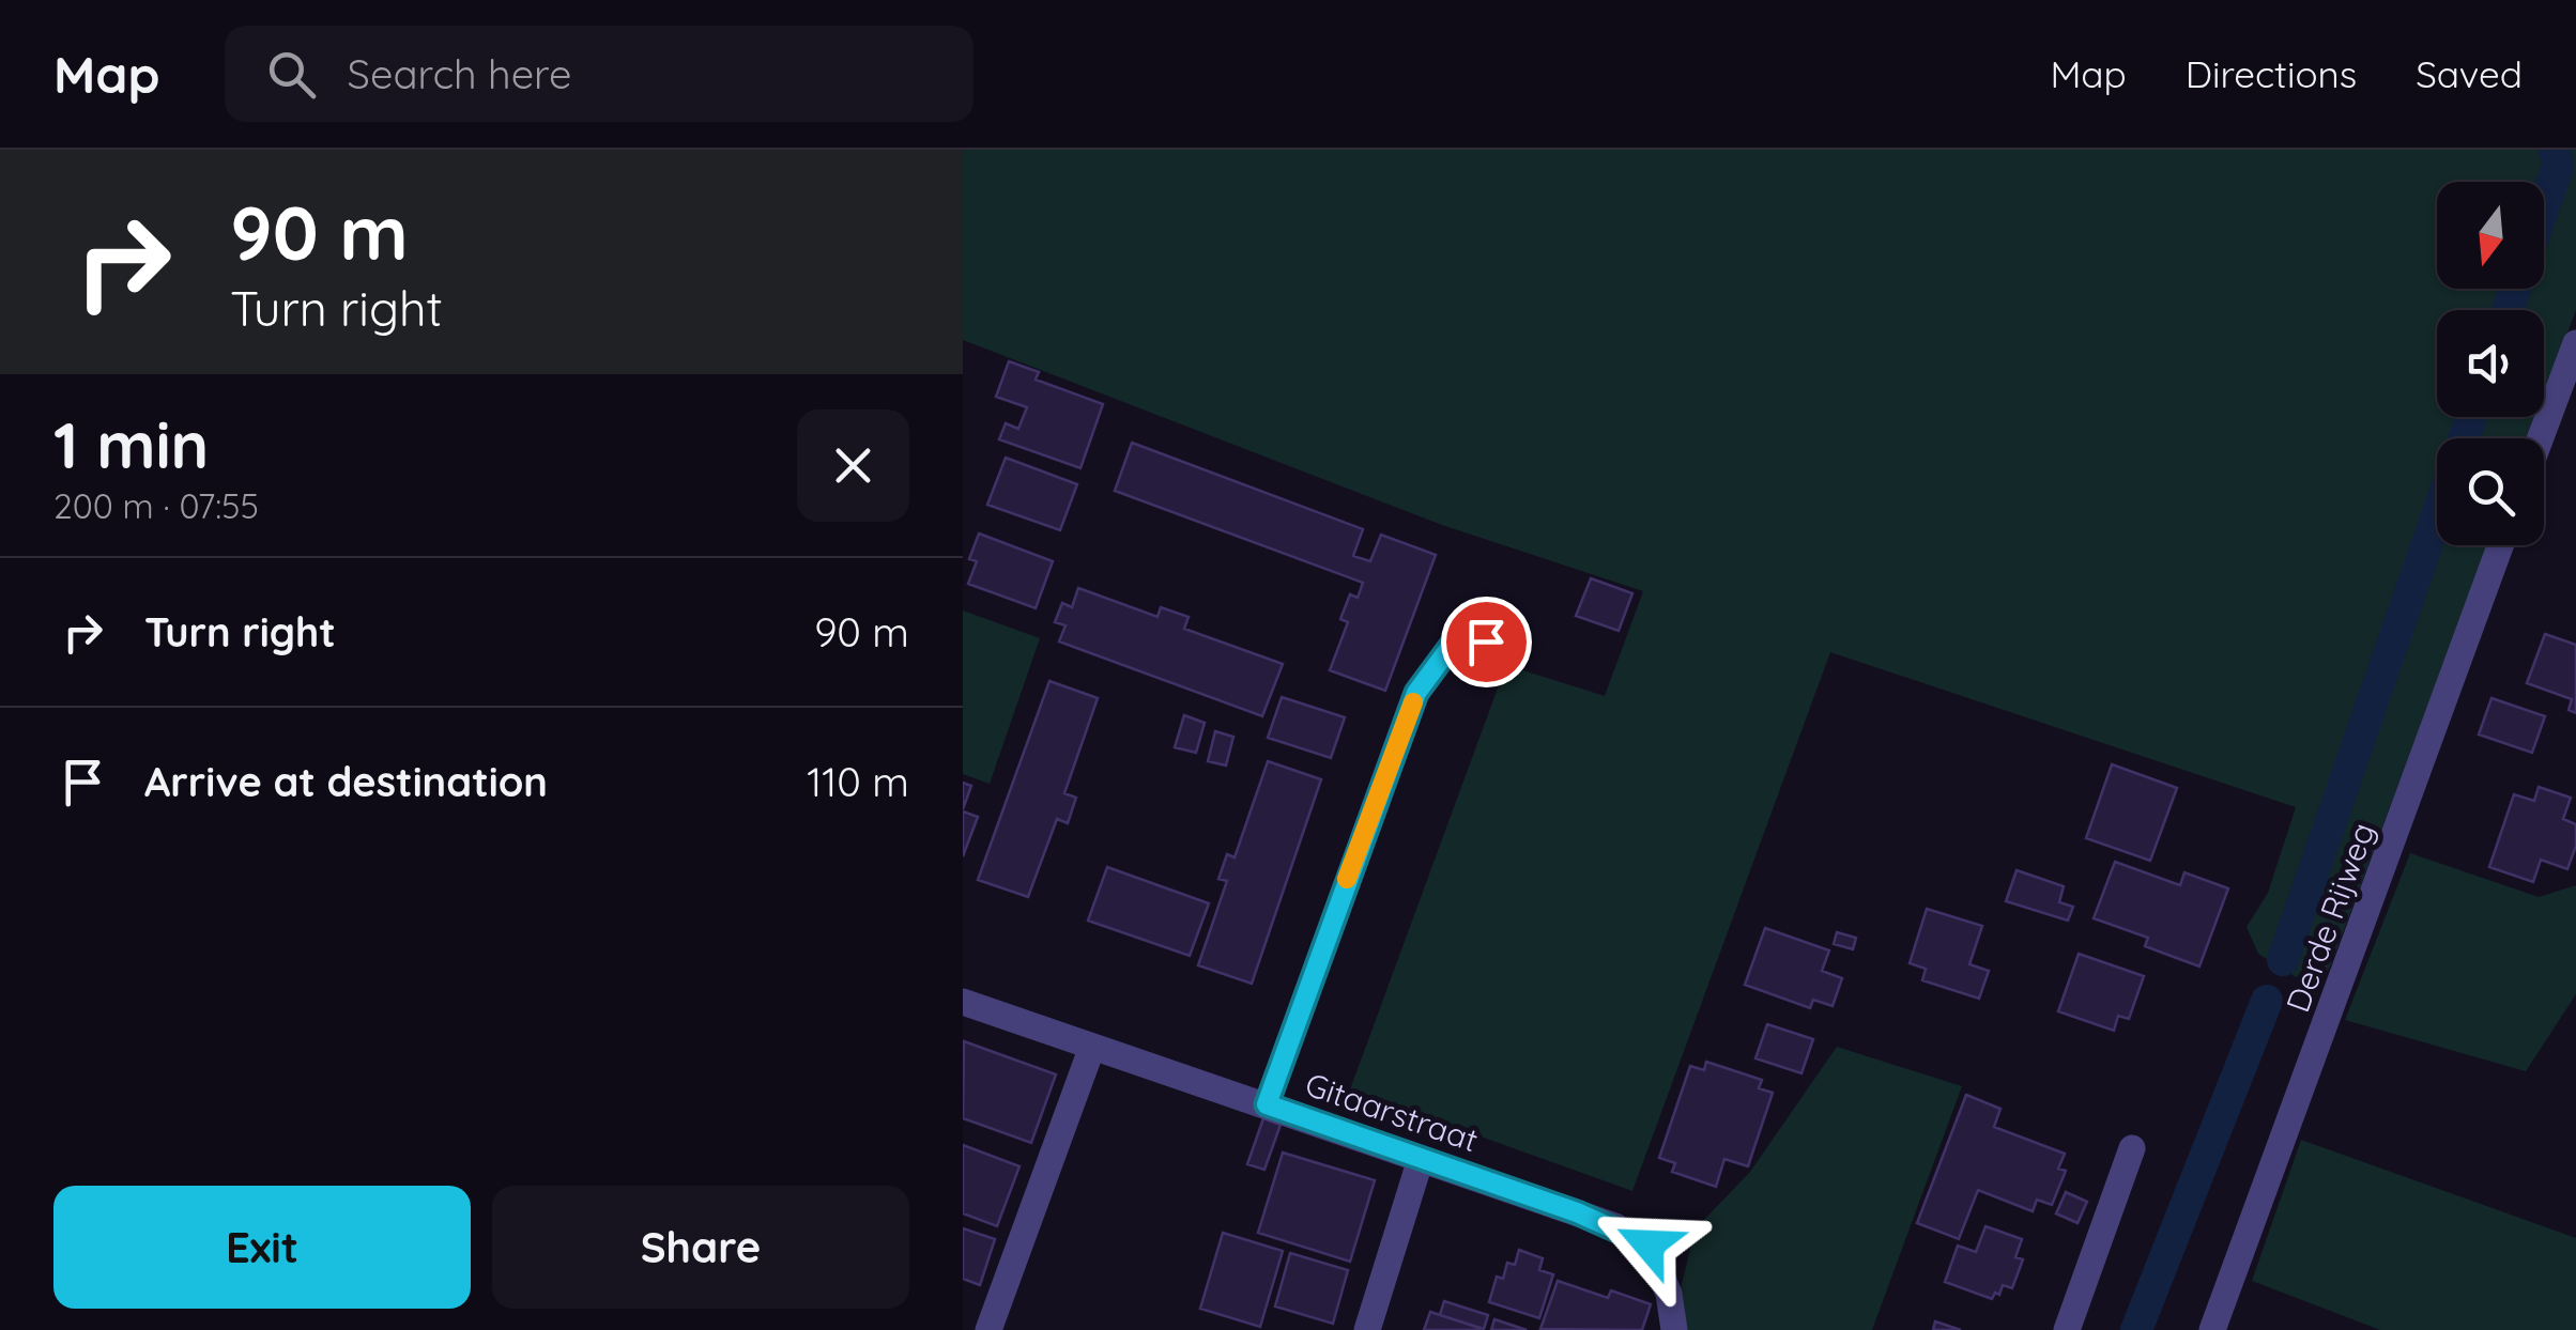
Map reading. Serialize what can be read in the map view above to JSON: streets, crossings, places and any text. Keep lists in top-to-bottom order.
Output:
{
  "streets": {
    "street": ["Derde Rijweg", "Gitaarstraat"]
  },
  "north": "bottom",
  "page": {
    "header": "Map",
    "search": "Search here",
    "nav": ["Map", "Directions", "Saved"],
    "turn": ["90 m", "Turn right"],
    "heading": ["1 min", "200 m · 07:55"],
    "list": [
      {
        "name": "Turn right",
        "value": "90 m"
      },
      {
        "name": "Arrive at destination",
        "value": "110 m"
      }
    ],
    "buttons": ["Exit", "Share"]
  }
}
